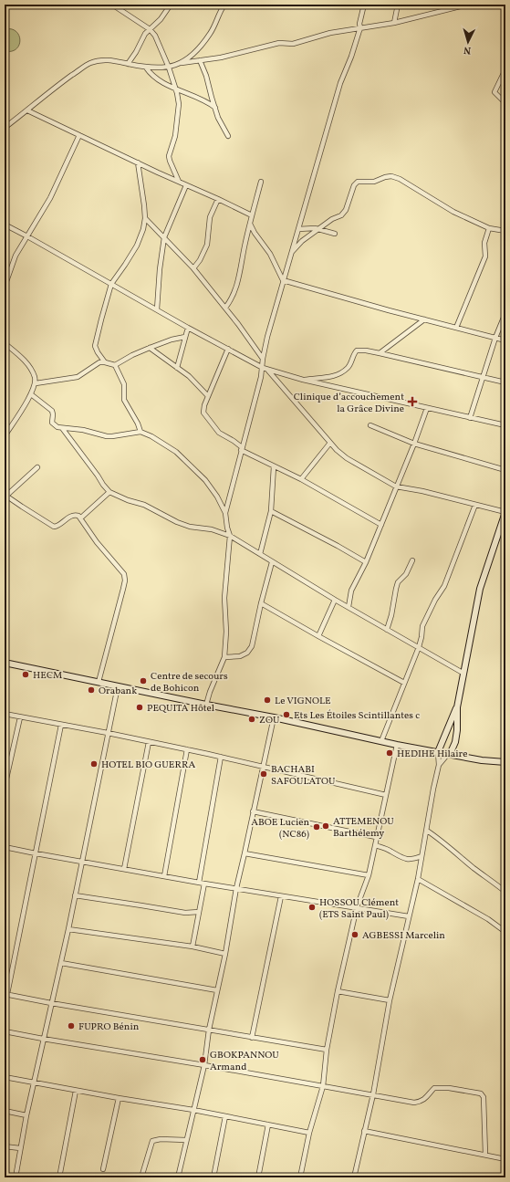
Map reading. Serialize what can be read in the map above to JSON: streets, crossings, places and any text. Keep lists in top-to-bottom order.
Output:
{
  "places": {
    "health": ["Clinique d’accouchement la Grâce Divine"],
    "other": [
      "HECM",
      "Centre de secours de Bohicon",
      "Orabank",
      "Le VIGNOLE",
      "PEQUITA Hôtel",
      "Ets Les Étoiles Scintillantes c",
      "ZOU",
      "HEDIHE Hilaire",
      "HOTEL BIO GUERRA",
      "BACHABI SAFOULATOU",
      "ATTEMENOU Barthélemy",
      "ABOE Lucien (NC86)",
      "HOSSOU Clément (ETS Saint Paul)",
      "AGBESSI Marcelin",
      "FUPRO Bénin",
      "GBOKPANNOU Armand"
    ]
  },
  "north": "bottom"
}
